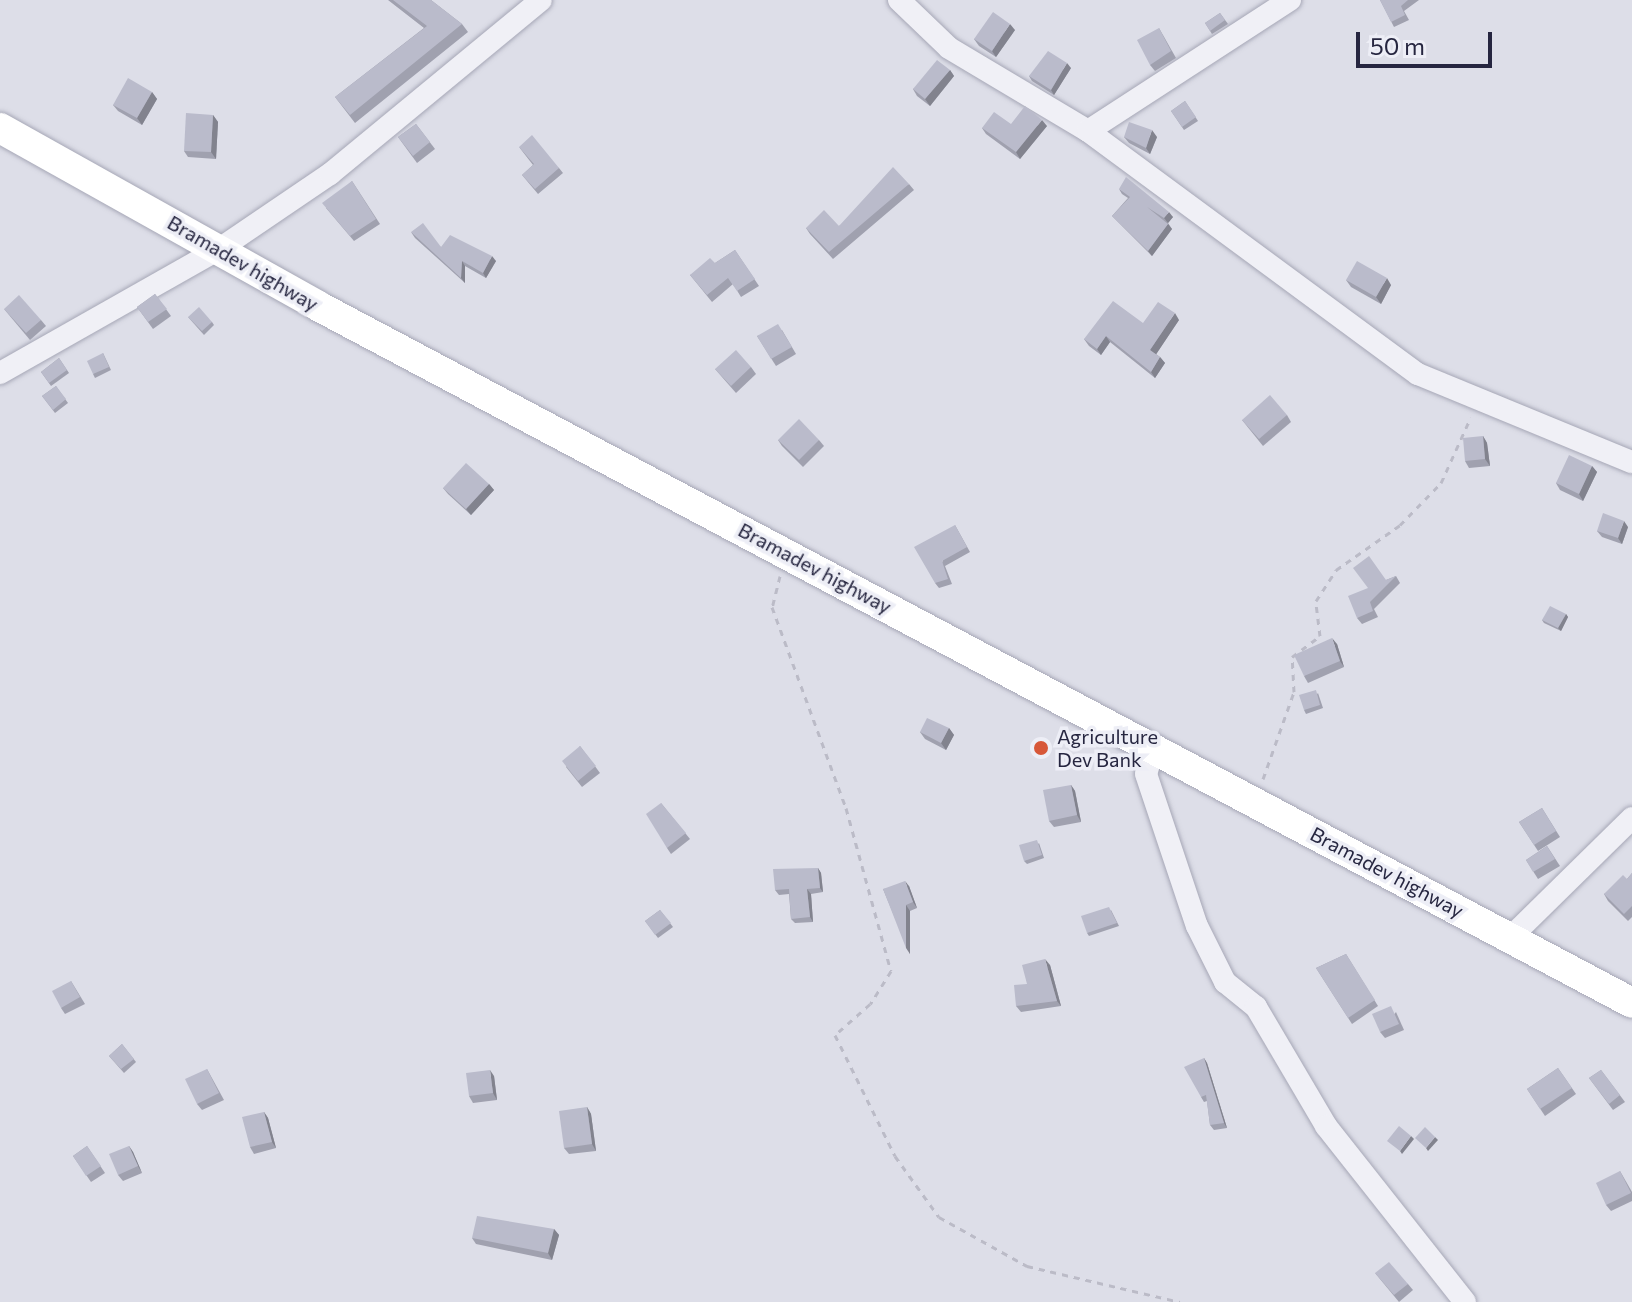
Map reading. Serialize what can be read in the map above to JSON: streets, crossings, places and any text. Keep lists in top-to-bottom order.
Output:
{
  "streets": {
    "street": ["Bramadev highway"]
  },
  "places": ["Agriculture Dev Bank"],
  "scale_bar": "50 m"
}
